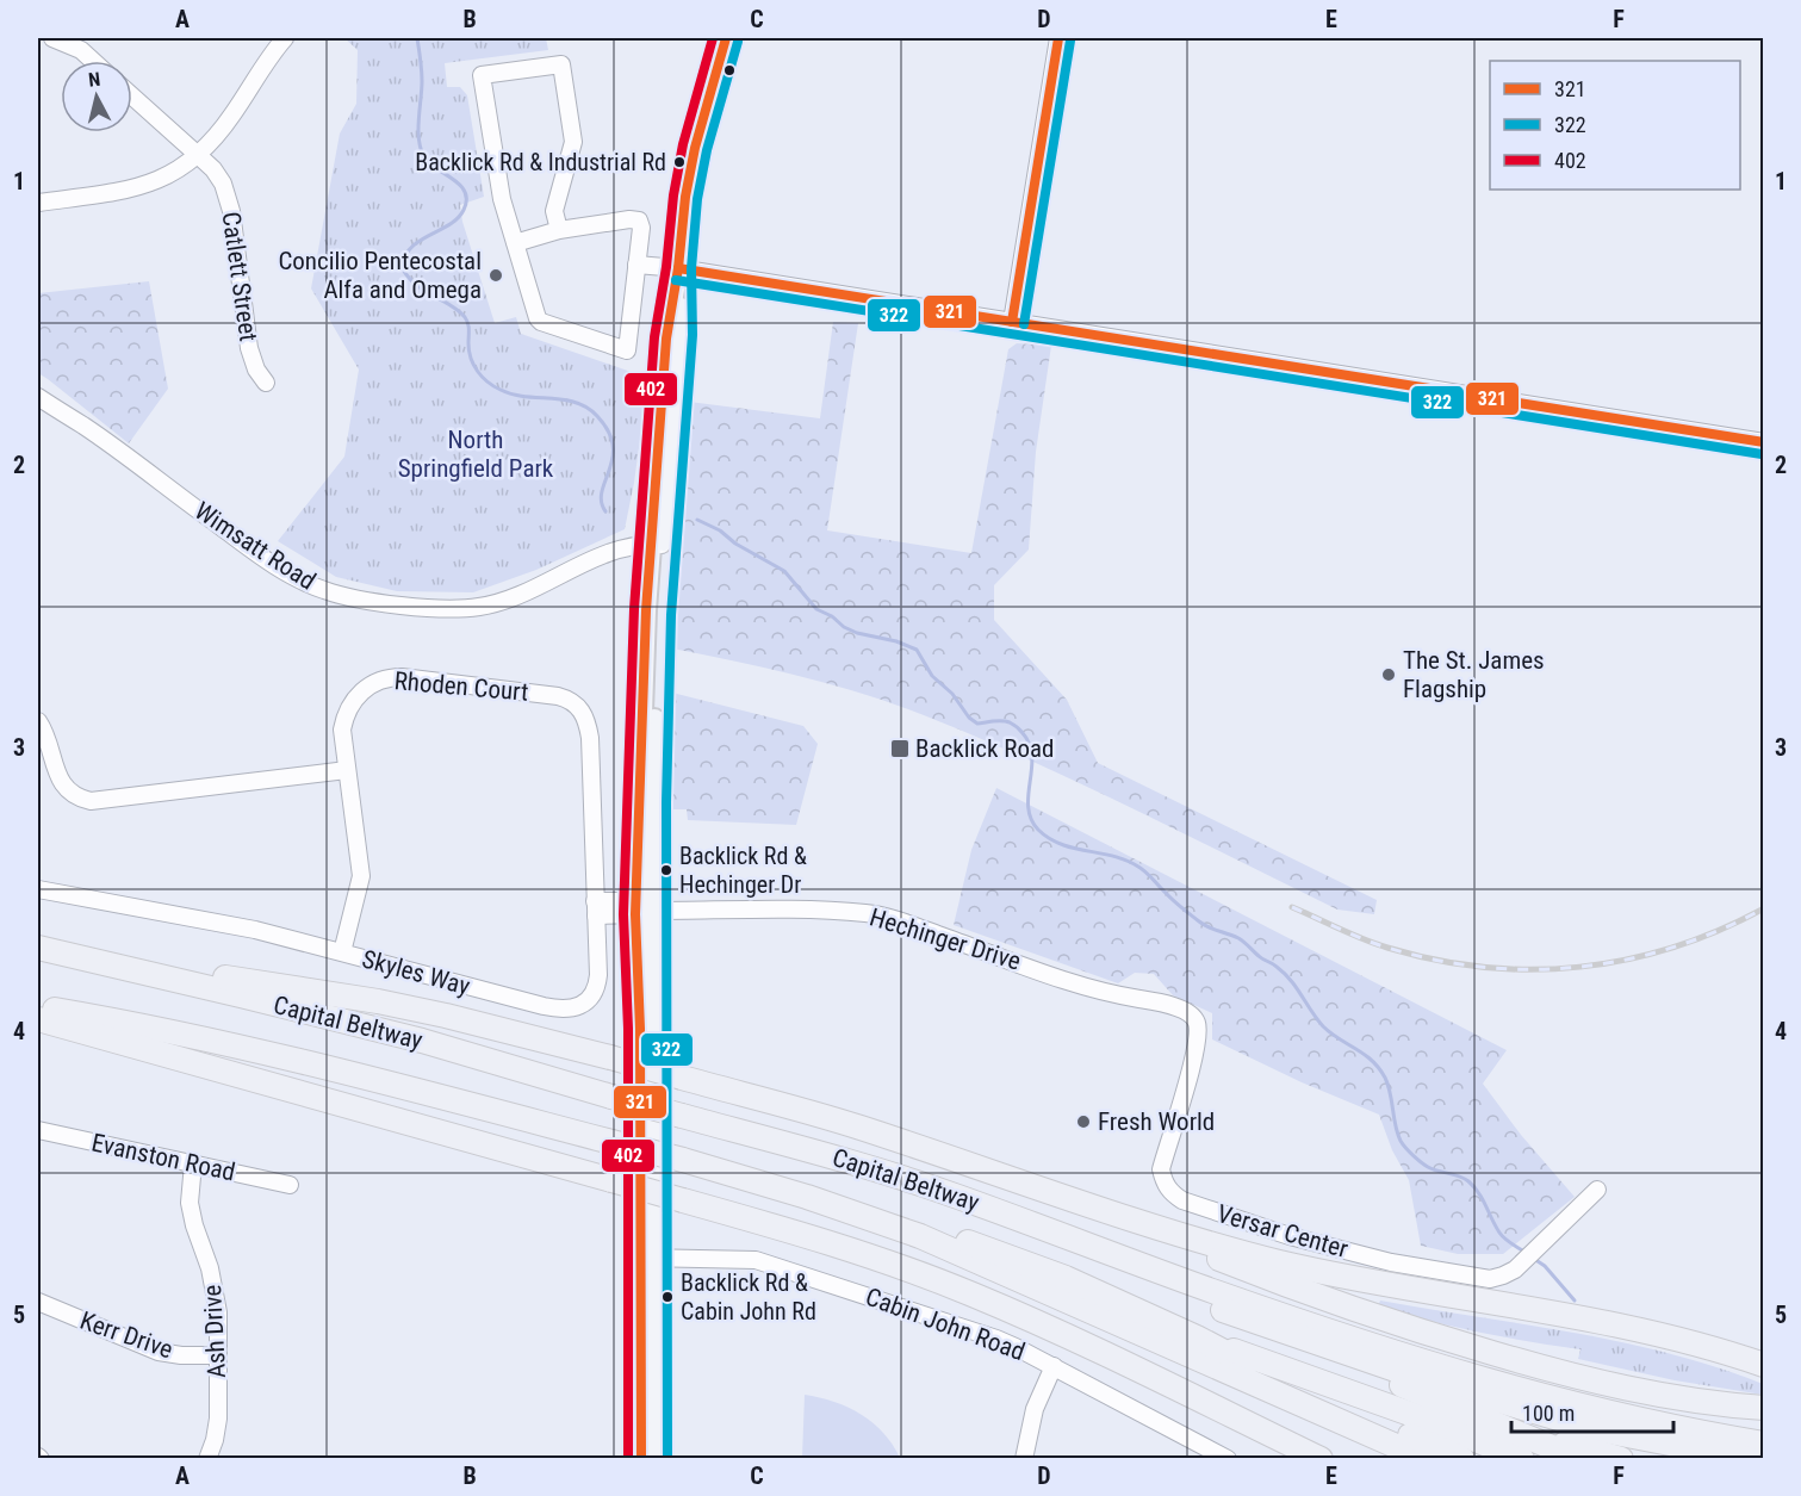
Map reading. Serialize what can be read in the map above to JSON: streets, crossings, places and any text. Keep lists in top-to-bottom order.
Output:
{
  "streets": {
    "highway": ["Capital Beltway"],
    "street": [
      "Catlett Street",
      "Wimsatt Road",
      "Rhoden Court",
      "Hechinger Drive",
      "Skyles Way",
      "Evanston Road",
      "Versar Center",
      "Cabin John Road",
      "Ash Drive",
      "Kerr Drive"
    ]
  },
  "crossings": [
    ["Rhoden Court", "Skyles Way"],
    ["Hechinger Drive", "Versar Center"],
    ["Evanston Road", "Ash Drive"],
    ["Ash Drive", "Kerr Drive"]
  ],
  "parks": ["North Springfield Park"],
  "places": {
    "other": [
      "Backlick Rd & Industrial Rd",
      "Concilio Pentecostal Alfa and Omega",
      "The St. James Flagship",
      "Backlick Rd & Hechinger Dr",
      "Fresh World",
      "Backlick Rd & Cabin John Rd"
    ],
    "transit": ["Backlick Road"]
  },
  "lines": ["transit line 321", "transit line 402", "transit line 322"],
  "legend": ["321", "322", "402"],
  "scale_bar": "100 m",
  "north": "top",
  "grid": {
    "columns": [
      "A",
      "B",
      "C",
      "D",
      "E",
      "F"
    ],
    "rows": [
      "1",
      "2",
      "3",
      "4",
      "5"
    ]
  }
}
